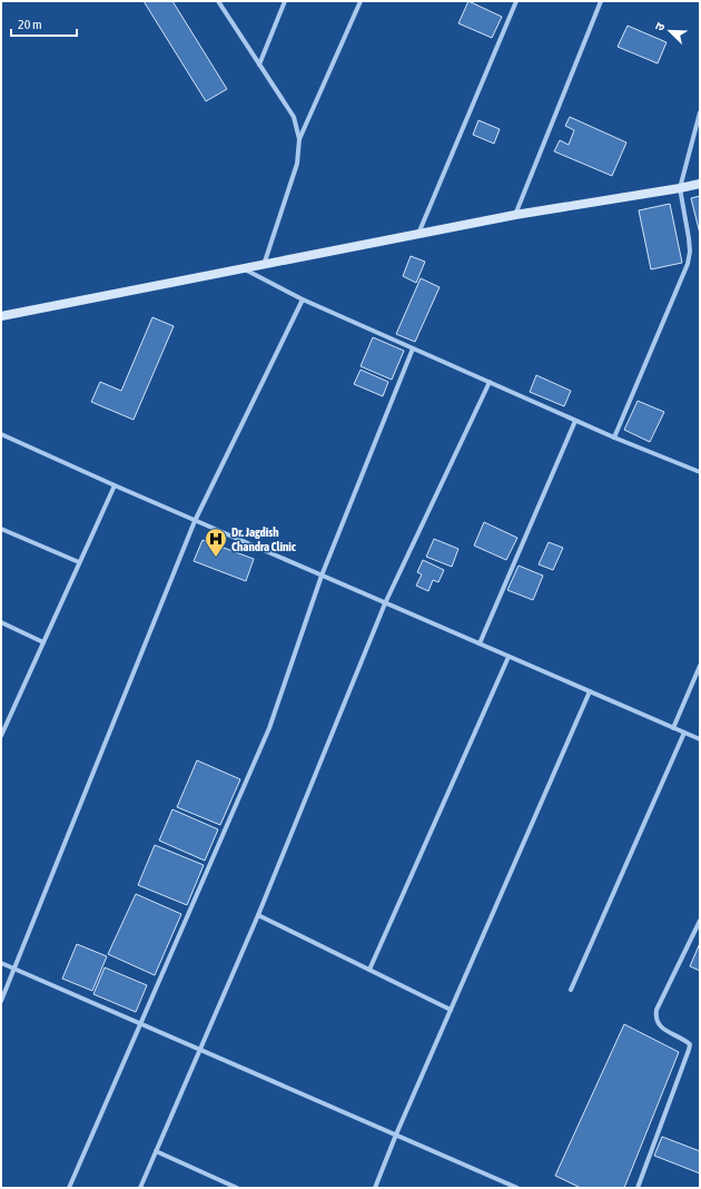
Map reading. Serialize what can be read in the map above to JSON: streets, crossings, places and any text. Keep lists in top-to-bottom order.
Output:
{
  "places": {
    "hospital": ["Dr. Jagdish Chandra Clinic"]
  },
  "scale_bar": "20 m",
  "north": "top left"
}
